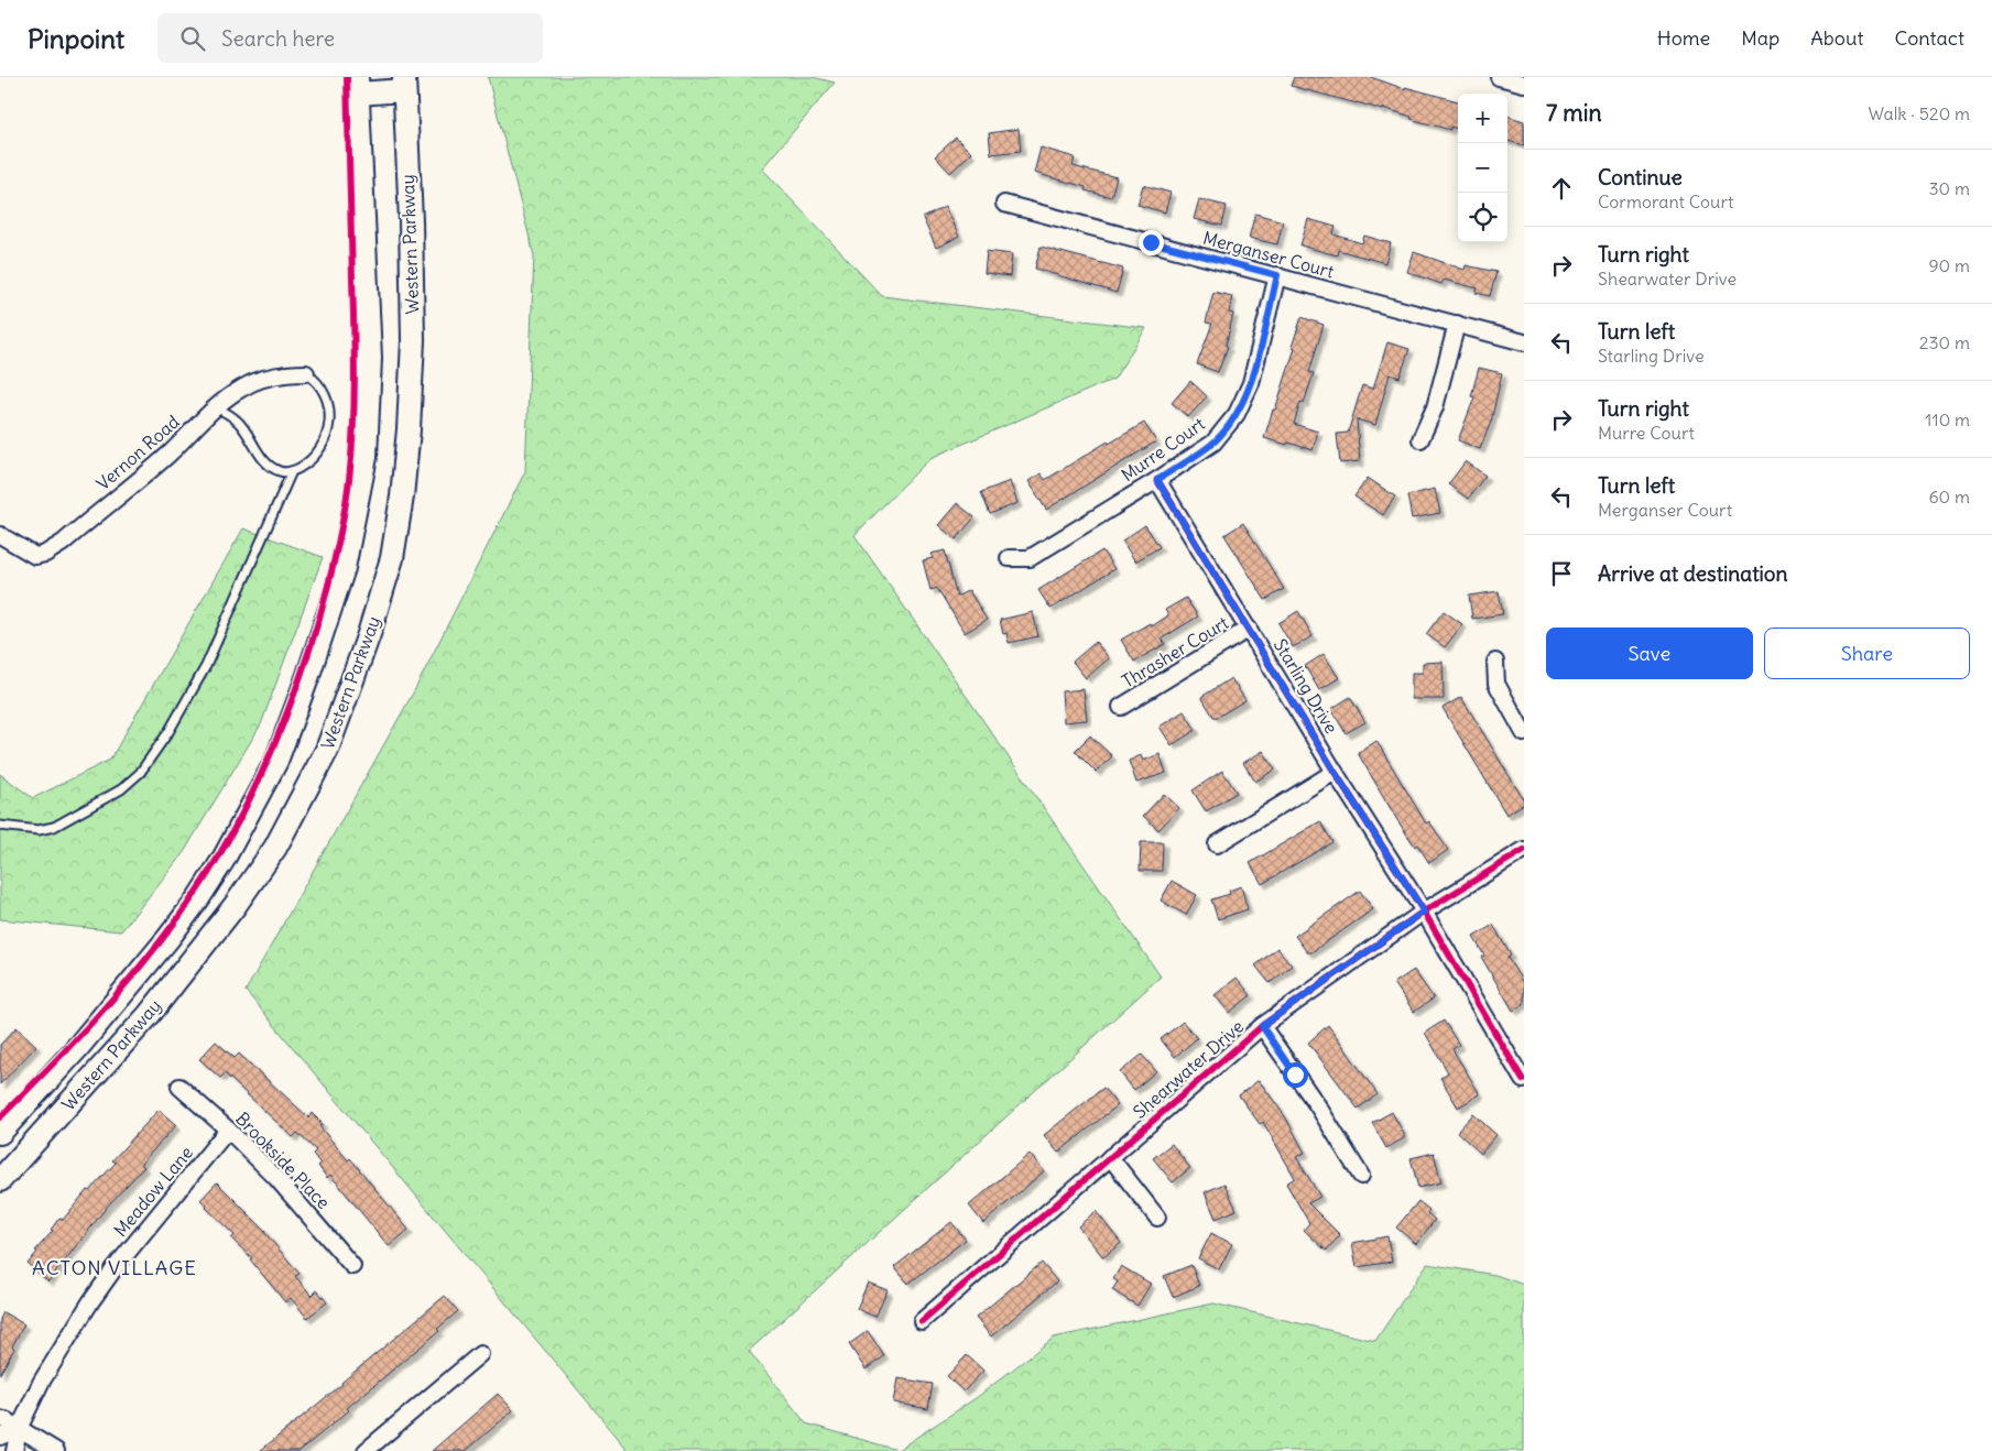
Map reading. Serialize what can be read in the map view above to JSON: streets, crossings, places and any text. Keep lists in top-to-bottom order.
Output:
{
  "streets": {
    "main road": ["Western Parkway"],
    "street": [
      "Merganser Court",
      "Murre Court",
      "Vernon Road",
      "Thrasher Court",
      "Starling Drive",
      "Shearwater Drive",
      "Brookside Place",
      "Meadow Lane"
    ]
  },
  "crossings": [
    ["Merganser Court", "Murre Court"],
    ["Murre Court", "Starling Drive"],
    ["Thrasher Court", "Starling Drive"],
    ["Starling Drive", "Shearwater Drive"],
    ["Brookside Place", "Meadow Lane"]
  ],
  "districts": ["ACTON VILLAGE"],
  "page": {
    "header": "Pinpoint",
    "search": "Search here",
    "nav": [
      "Home",
      "Map",
      "About",
      "Contact"
    ],
    "heading": ["7 min", "Walk · 520 m"],
    "map_buttons": ["+", "−"],
    "list": [
      ["Continue", "Cormorant Court", "30 m"],
      ["Turn right", "Shearwater Drive", "90 m"],
      ["Turn left", "Starling Drive", "230 m"],
      ["Turn right", "Murre Court", "110 m"],
      ["Turn left", "Merganser Court", "60 m"],
      "Arrive at destination"
    ],
    "buttons": ["Save", "Share"]
  }
}
